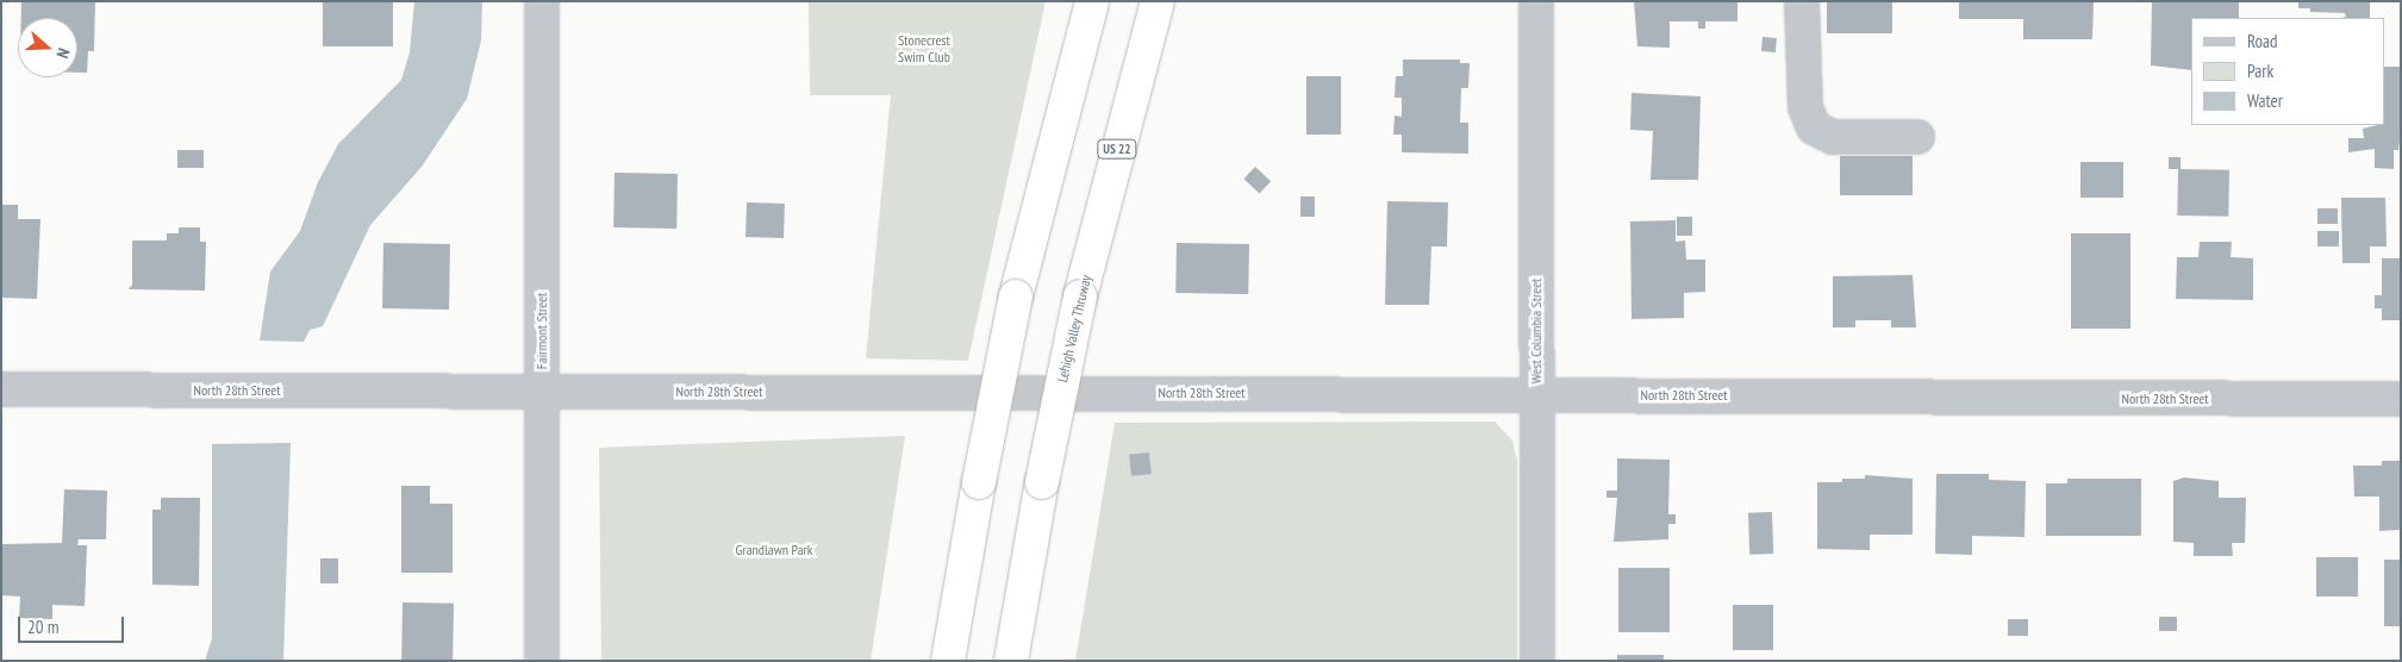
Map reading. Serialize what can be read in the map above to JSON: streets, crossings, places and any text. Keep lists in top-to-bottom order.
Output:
{
  "streets": {
    "highway": ["US 22", "Lehigh Valley Thruway"],
    "street": ["Fairmont Street", "West Columbia Street", "North 28th Street"]
  },
  "crossings": [
    ["Fairmont Street", "North 28th Street"],
    ["West Columbia Street", "North 28th Street"]
  ],
  "parks": ["Stonecrest Swim Club", "Grandlawn Park"],
  "legend": ["Road", "Park", "Water"],
  "scale_bar": "20 m",
  "north": "right"
}
